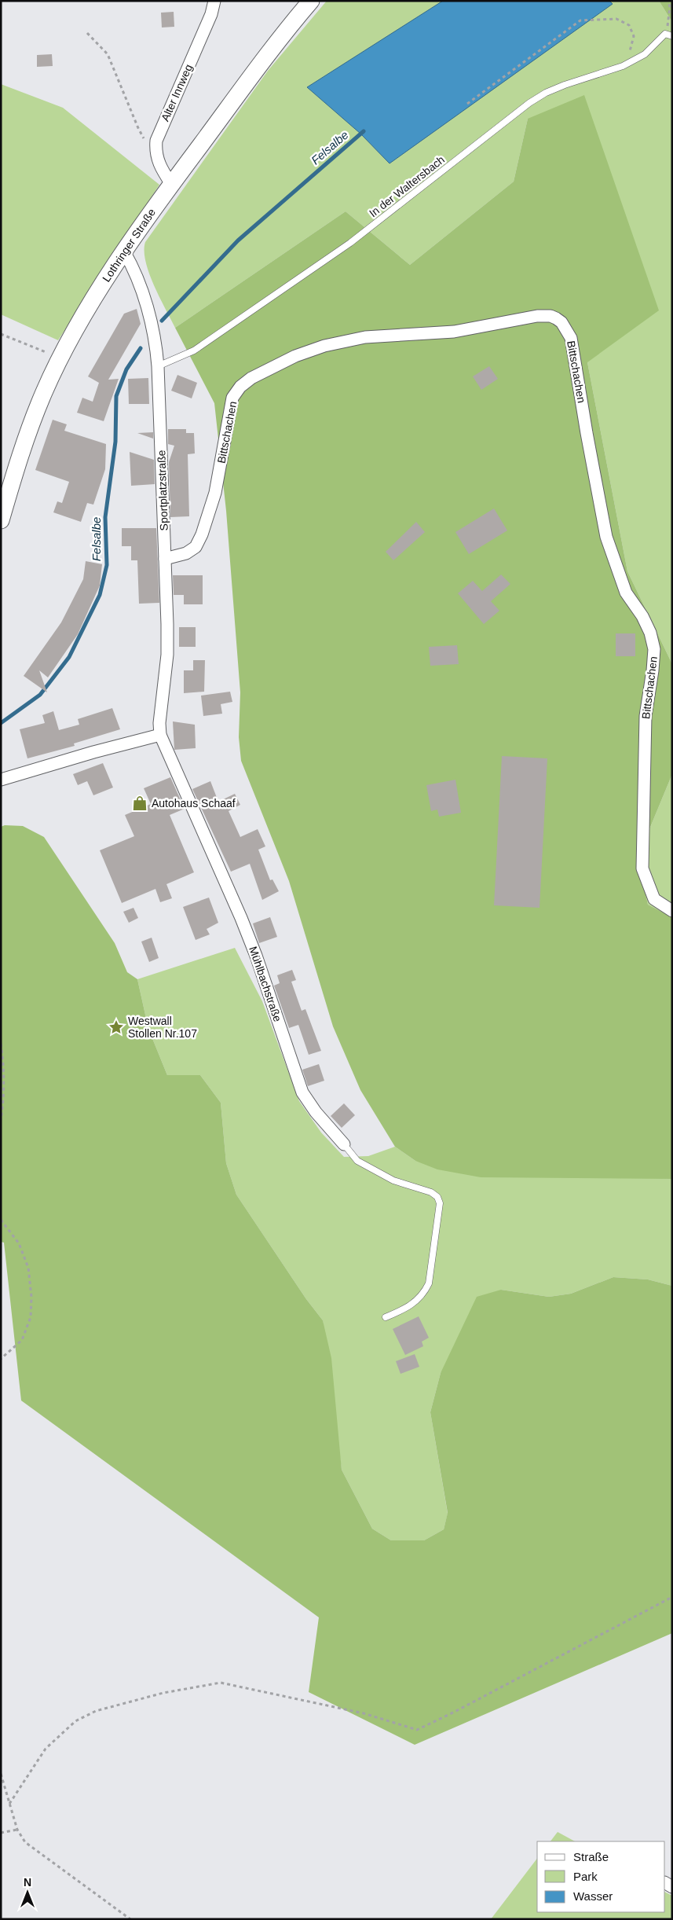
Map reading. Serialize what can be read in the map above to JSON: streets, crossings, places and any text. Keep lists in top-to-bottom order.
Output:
{
  "streets": {
    "main road": ["Lothringer Straße"],
    "street": [
      "Alter Innweg",
      "Bittschachen",
      "Sportplatzstraße",
      "Mühlbachstraße"
    ],
    "lane": ["In der Waltersbach"]
  },
  "crossings": [
    ["Alter Innweg", "Lothringer Straße"],
    ["In der Waltersbach", "Sportplatzstraße"],
    ["Lothringer Straße", "Sportplatzstraße"],
    ["Bittschachen", "Sportplatzstraße"],
    ["Sportplatzstraße", "Mühlbachstraße"]
  ],
  "water": ["Felsalbe"],
  "places": {
    "shop": ["Autohaus Schaaf"],
    "place": ["Westwall Stollen Nr.107"]
  },
  "legend": ["Straße", "Park", "Wasser"],
  "north": "top"
}
